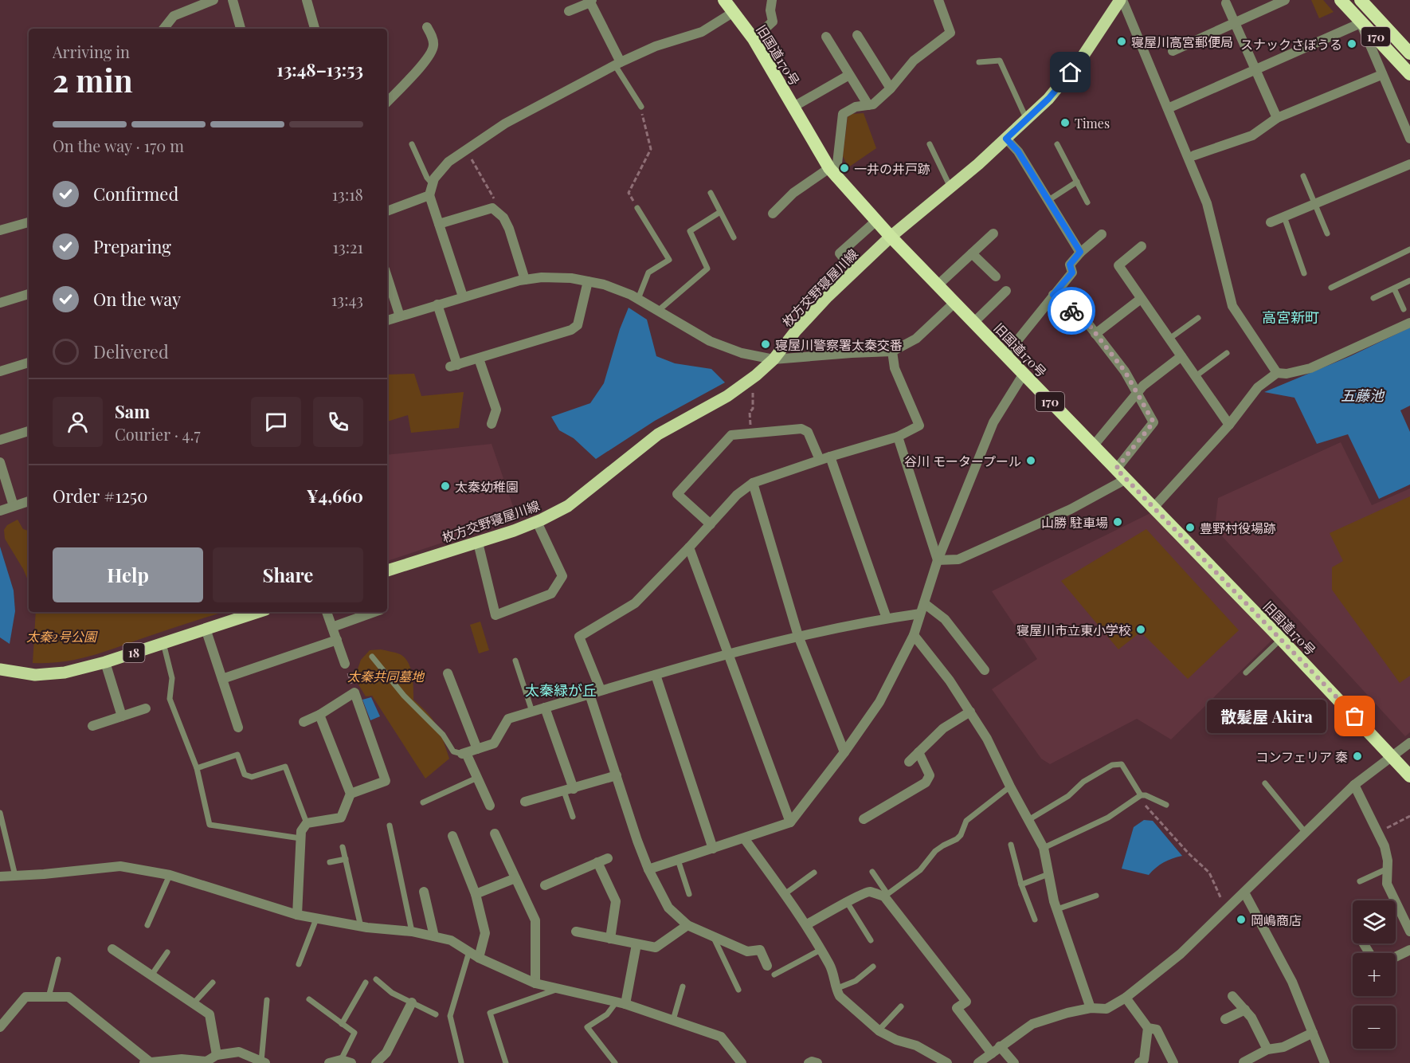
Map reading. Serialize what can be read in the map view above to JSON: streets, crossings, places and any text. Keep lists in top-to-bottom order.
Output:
{
  "streets": {
    "highway": ["170", "旧国道170号"],
    "main road": ["枚方交野寝屋川線", "18"]
  },
  "crossings": [
    ["旧国道170号", "枚方交野寝屋川線"]
  ],
  "districts": ["高宮新町", "太秦緑が丘"],
  "water": ["五藤池"],
  "parks": ["太秦2号公園", "太秦共同墓地"],
  "places": [
    "寝屋川高宮郵便局",
    "スナックさぼうる",
    "Times",
    "一井の井戸跡",
    "寝屋川警察署太秦交番",
    "谷川 モータープール",
    "太秦幼稚園",
    "山勝 駐車場",
    "豊野村役場跡",
    "寝屋川市立東小学校",
    "散髪屋 Akira",
    "コンフェリア 秦",
    "岡嶋商店"
  ],
  "page": {
    "heading": ["2 min", "Arriving in", "13:48–13:53"],
    "panel": [
      "Sam",
      "Courier · 4.7",
      "Order #1250",
      "¥4,660"
    ],
    "bar": "On the way · 170 m",
    "list": [
      ["Confirmed", "13:18"],
      ["Preparing", "13:21"],
      ["On the way", "13:43"],
      "Delivered"
    ],
    "buttons": ["Help", "Share"],
    "bubble": "散髪屋 Akira",
    "map_buttons": ["+", "−"]
  }
}
